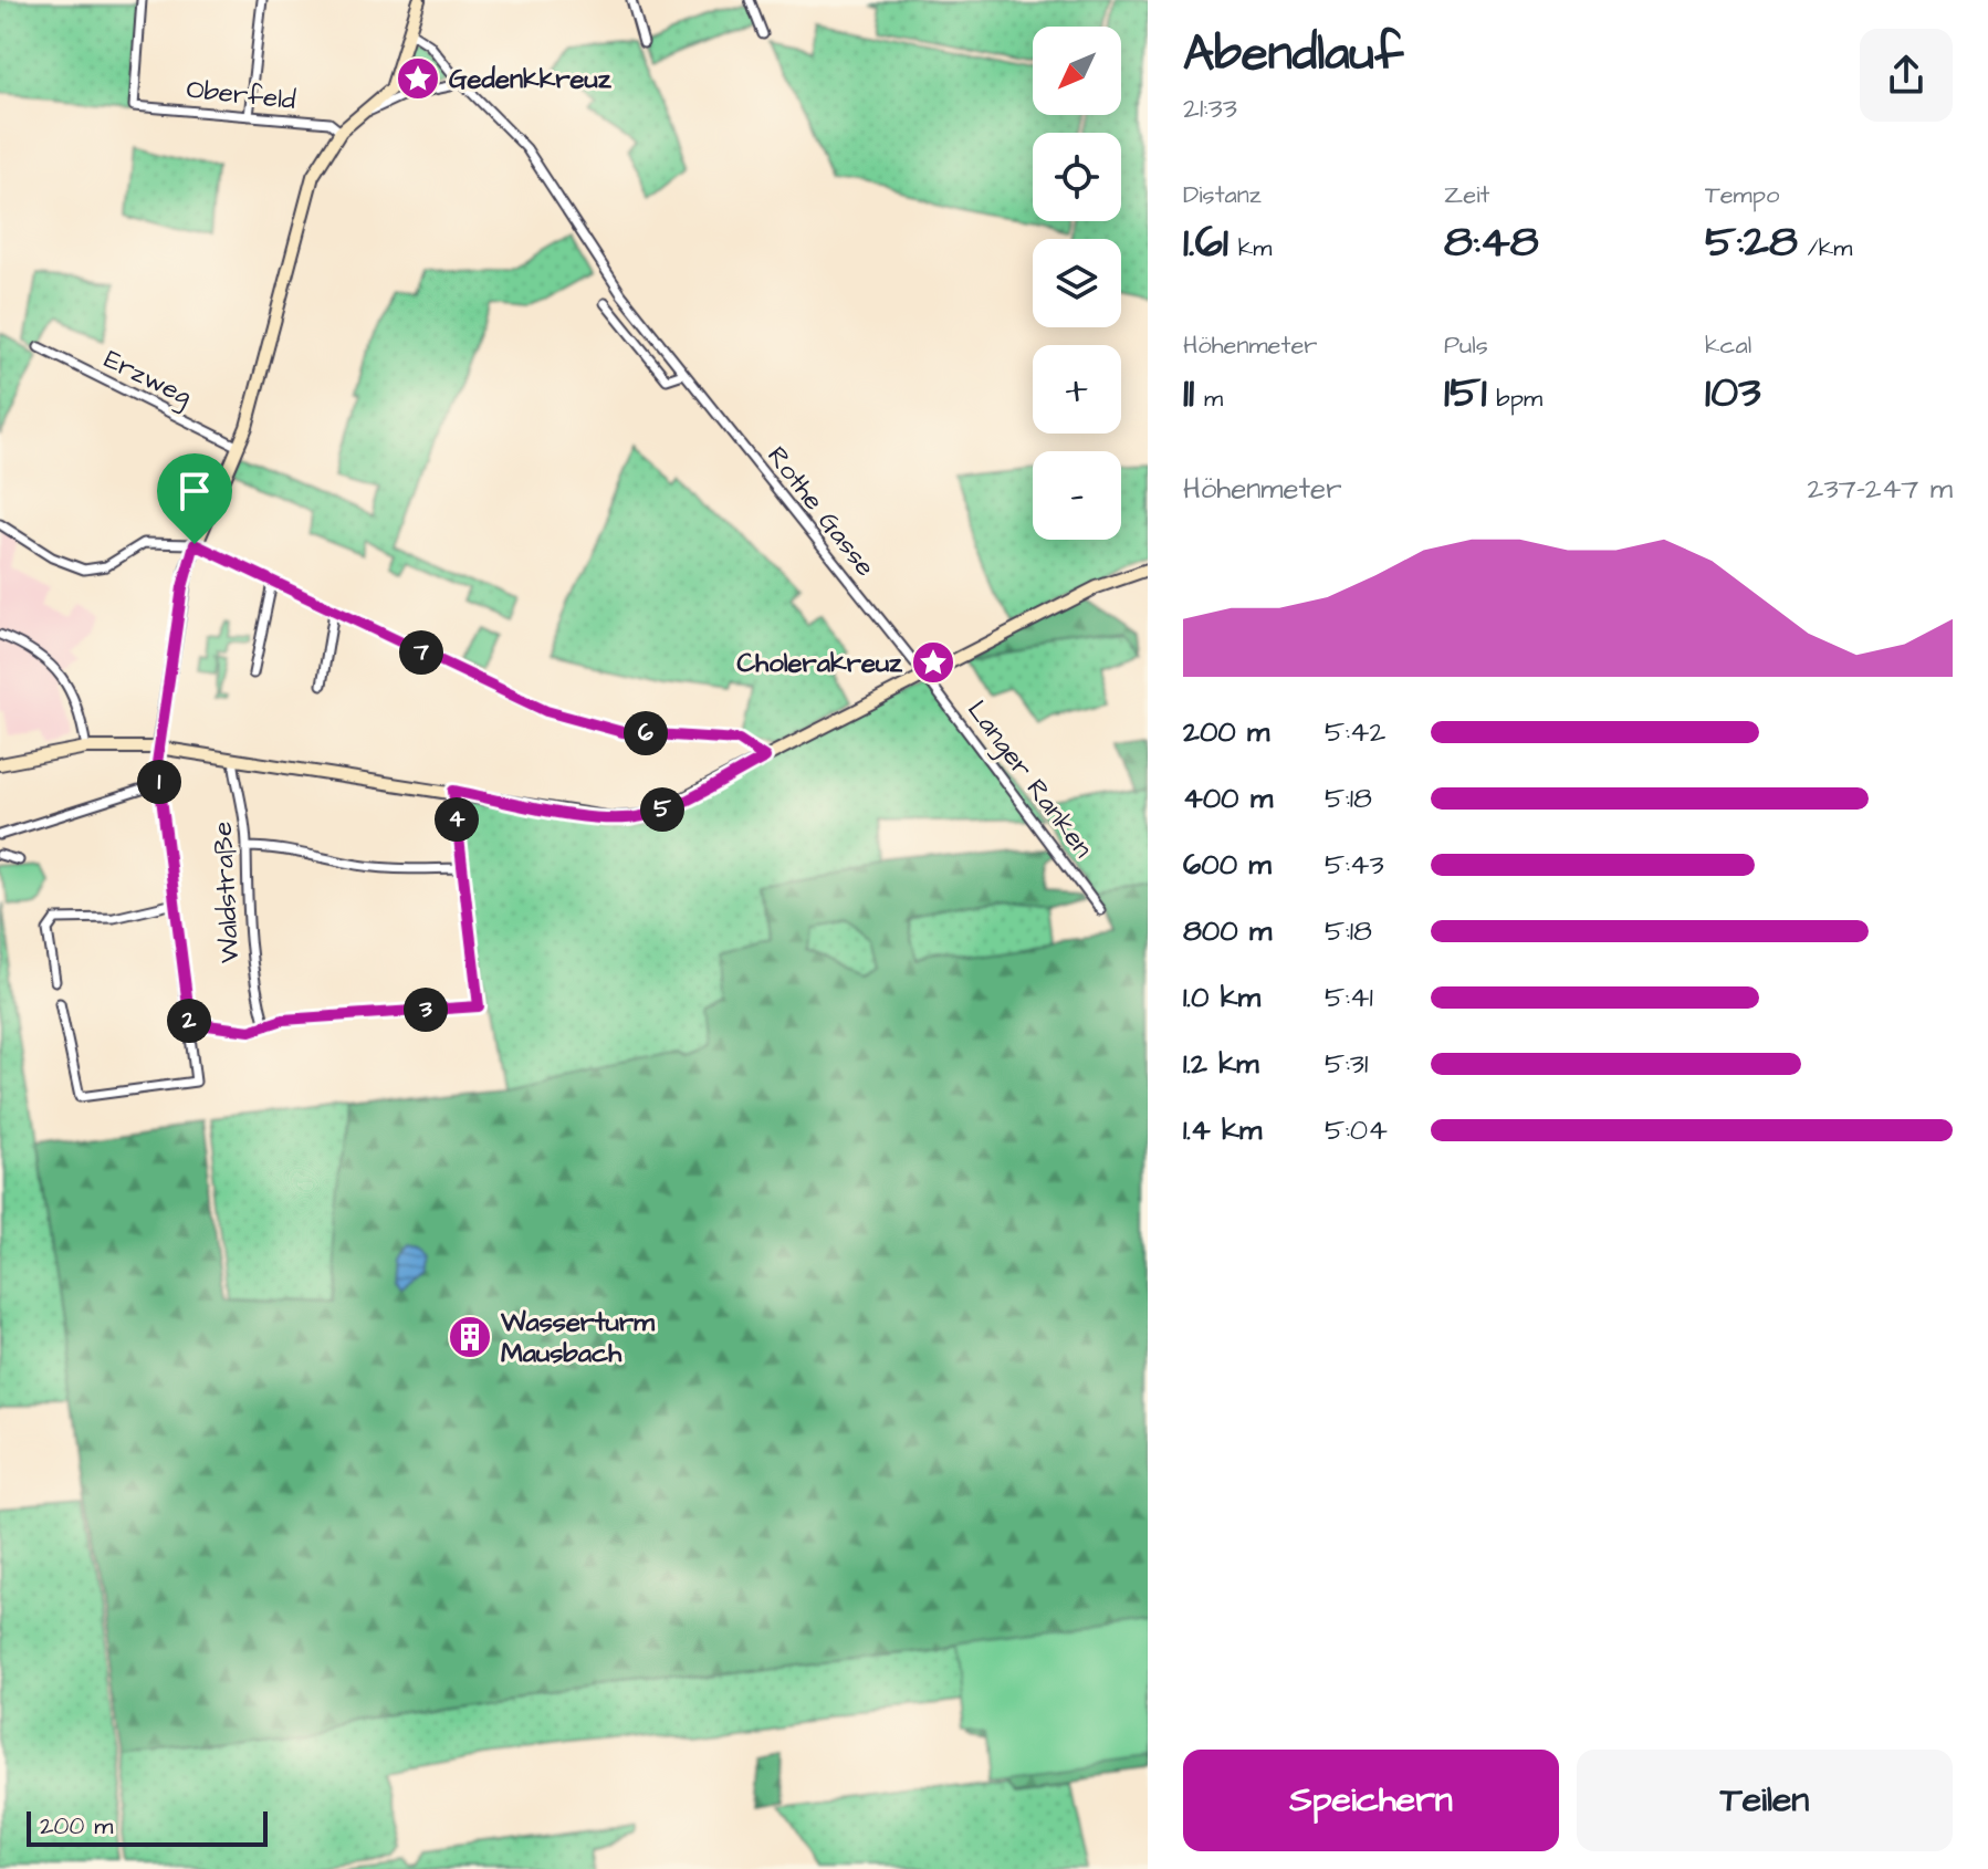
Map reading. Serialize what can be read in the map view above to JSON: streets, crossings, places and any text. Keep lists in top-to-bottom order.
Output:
{
  "streets": {
    "street": [
      "Oberfeld",
      "Erzweg",
      "Rothe Gasse",
      "Langer Ranken",
      "Waldstraße"
    ]
  },
  "crossings": [
    ["Rothe Gasse", "Langer Ranken"]
  ],
  "places": {
    "place": ["Gedenkkreuz", "Cholerakreuz"],
    "building": ["Wasserturm Mausbach"]
  },
  "scale_bar": "200 m",
  "north": "bottom left",
  "page": {
    "heading": ["Abendlauf", "21:33"],
    "map_buttons": ["+", "−"],
    "stats": [
      ["Distanz", "1.61 km"],
      ["Zeit", "8:48"],
      ["Tempo", "5:28 /km"],
      ["Höhenmeter", "11 m"],
      ["Puls", "151 bpm"],
      ["kcal", "103"]
    ],
    "chart": ["Höhenmeter", "237–247 m"],
    "pins": [
      "7",
      "6",
      "1",
      "5",
      "4",
      "3",
      "2"
    ],
    "list": [
      {
        "name": "200 m",
        "note": "5:42"
      },
      {
        "name": "400 m",
        "note": "5:18"
      },
      {
        "name": "600 m",
        "note": "5:43"
      },
      {
        "name": "800 m",
        "note": "5:18"
      },
      {
        "name": "1.0 km",
        "note": "5:41"
      },
      {
        "name": "1.2 km",
        "note": "5:31"
      },
      {
        "name": "1.4 km",
        "note": "5:04"
      }
    ],
    "buttons": ["Speichern", "Teilen"],
    "scale": "200 m"
  }
}
